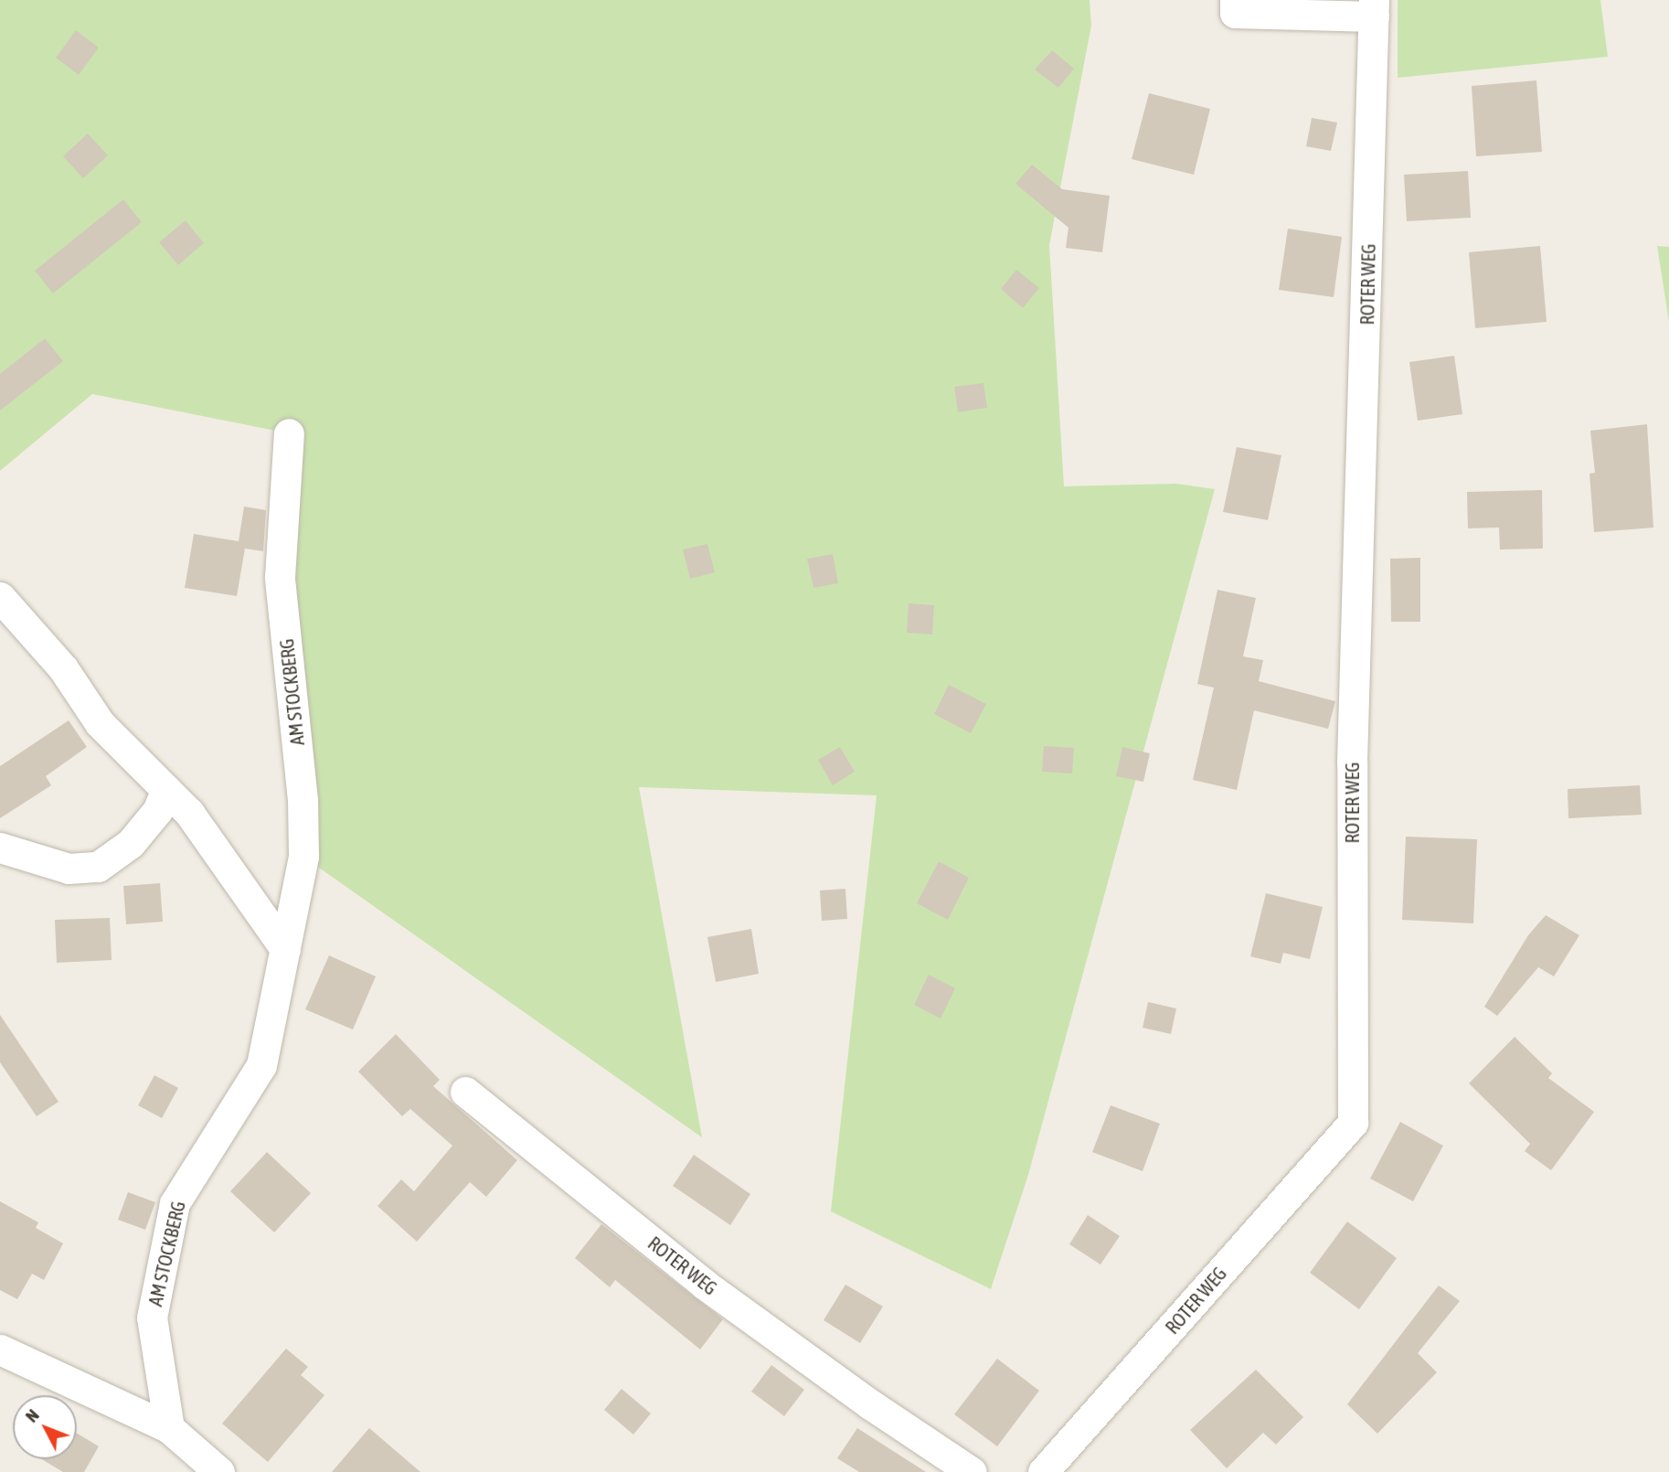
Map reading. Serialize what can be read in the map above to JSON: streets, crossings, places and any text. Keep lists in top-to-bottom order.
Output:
{
  "streets": {
    "street": ["ROTER WEG", "AM STOCKBERG"]
  },
  "north": "top left"
}
